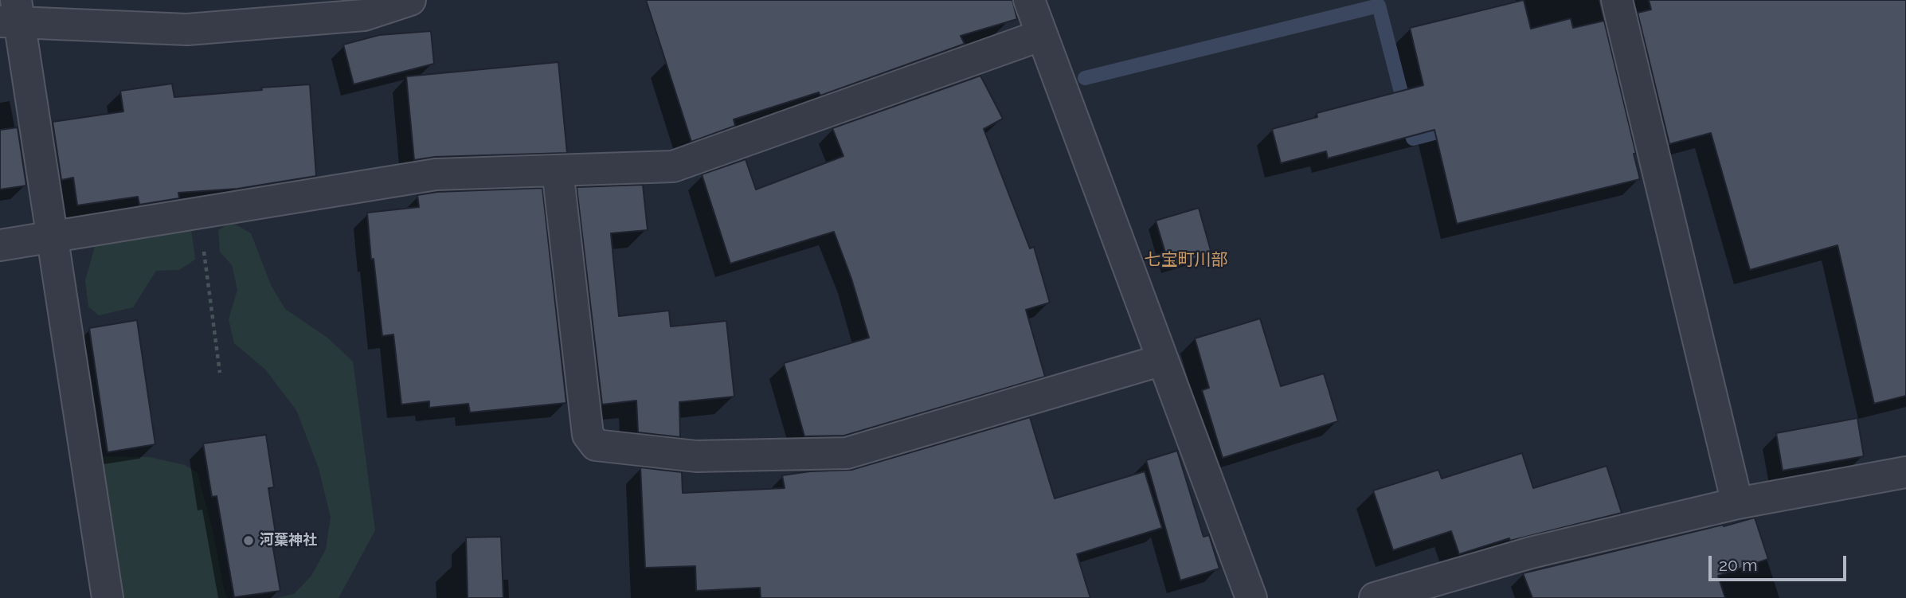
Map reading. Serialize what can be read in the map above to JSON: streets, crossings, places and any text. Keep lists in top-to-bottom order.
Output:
{
  "districts": ["七宝町川部"],
  "places": ["河葉神社"],
  "scale_bar": "20 m"
}
